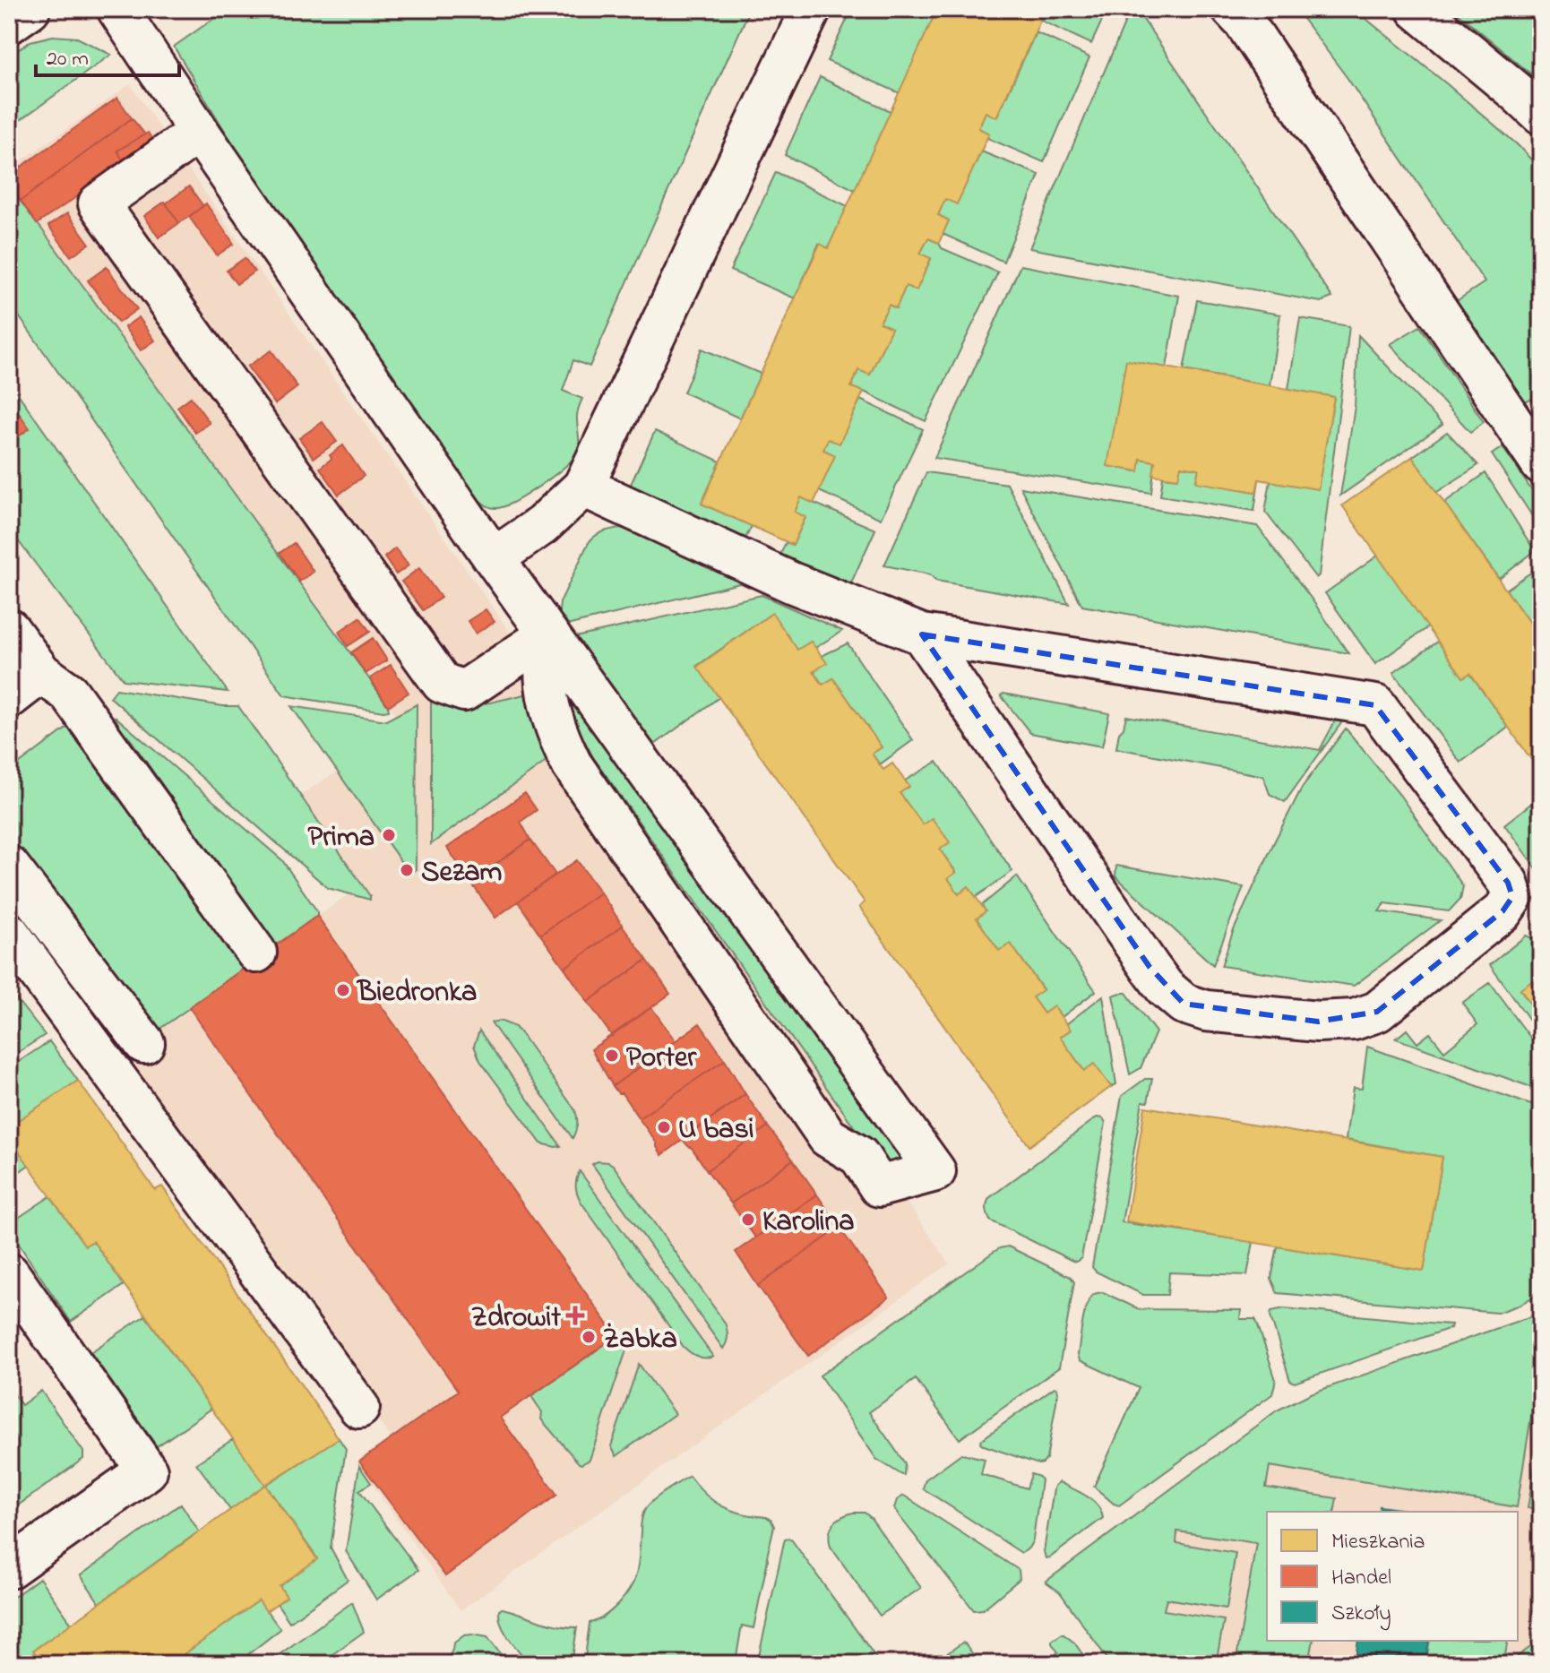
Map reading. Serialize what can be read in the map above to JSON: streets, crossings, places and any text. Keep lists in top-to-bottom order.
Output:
{
  "places": {
    "other": [
      "Prima",
      "Sezam",
      "Biedronka",
      "Porter",
      "U basi",
      "Karolina",
      "Żabka"
    ],
    "health": ["Zdrowit"]
  },
  "legend": ["Mieszkania", "Handel", "Szkoły"],
  "scale_bar": "20 m"
}
